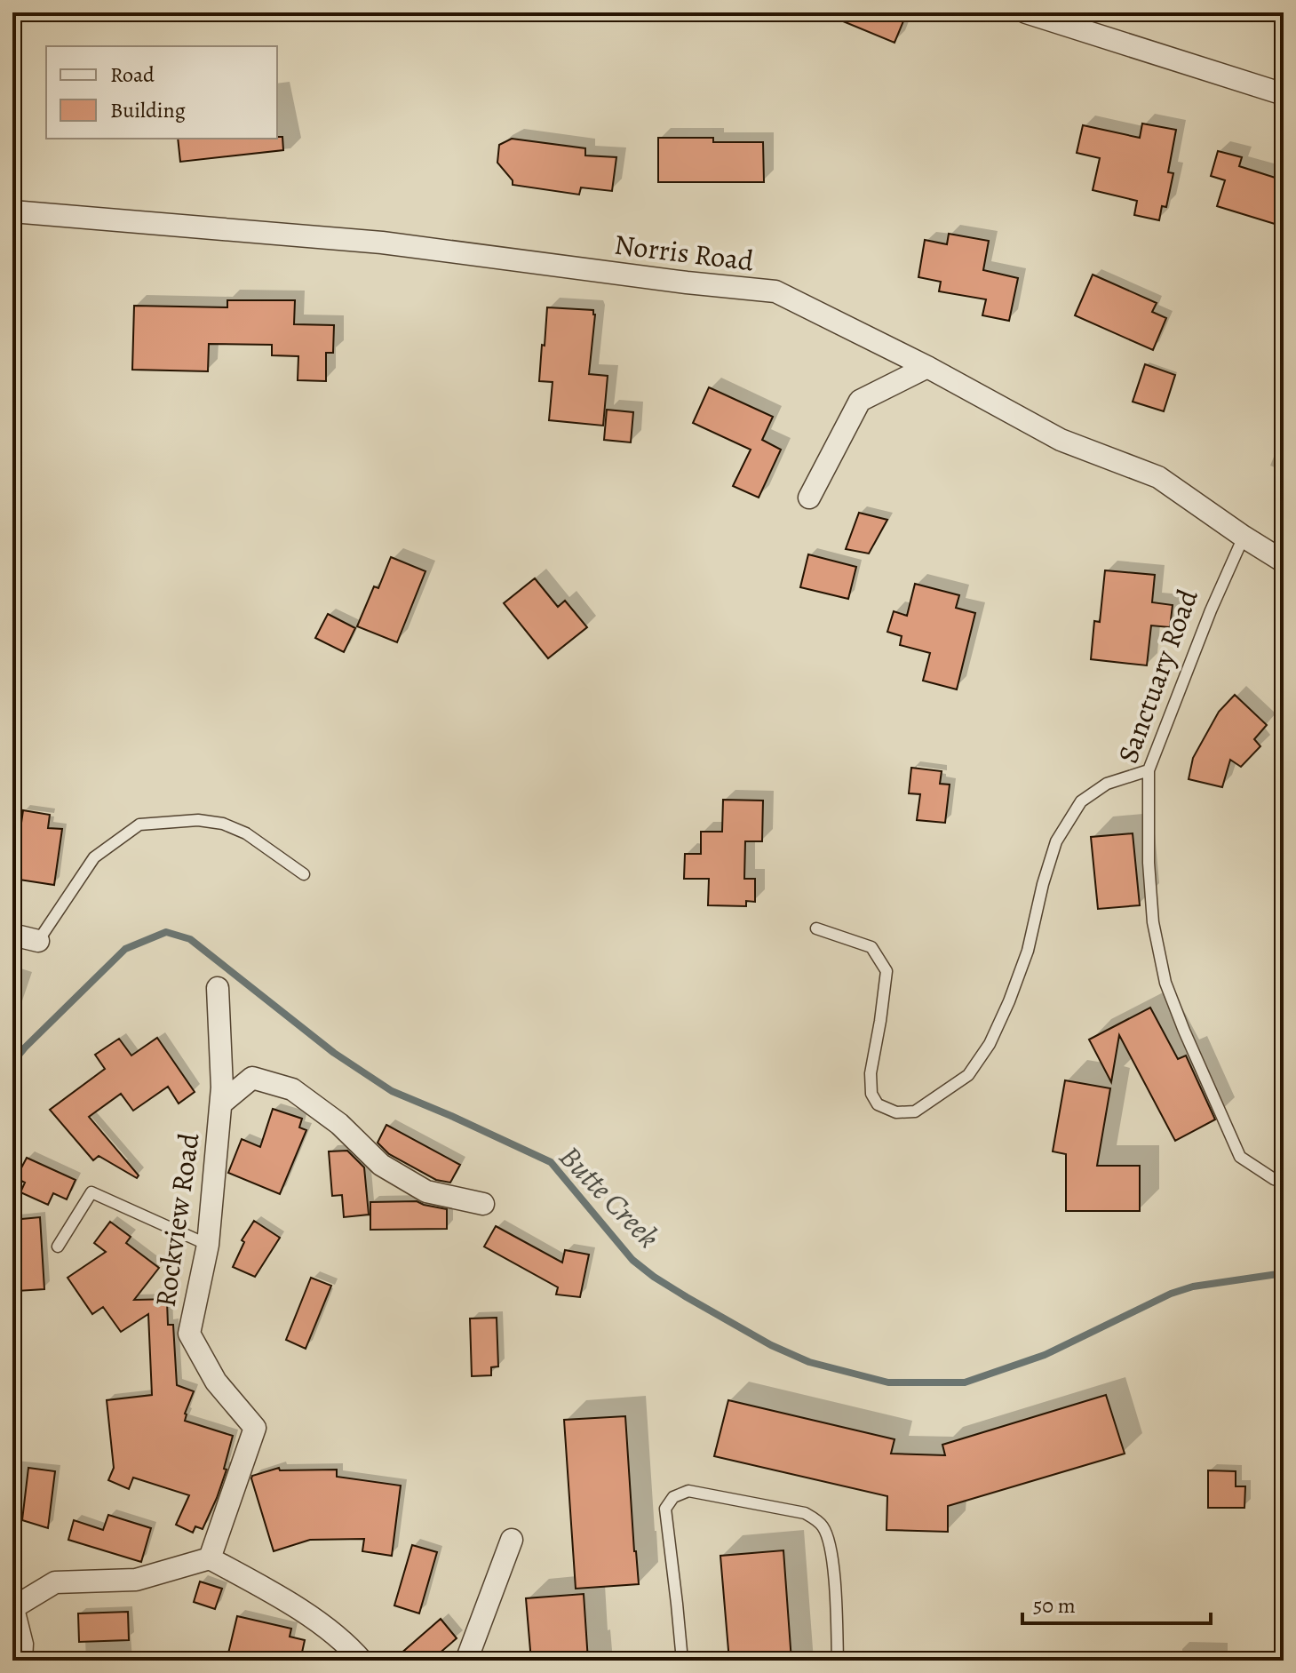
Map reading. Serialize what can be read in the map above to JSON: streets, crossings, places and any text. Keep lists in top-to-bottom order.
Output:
{
  "streets": {
    "street": ["Norris Road", "Rockview Road"],
    "lane": ["Sanctuary Road"]
  },
  "crossings": [
    ["Norris Road", "Sanctuary Road"]
  ],
  "water": ["Butte Creek"],
  "legend": ["Road", "Building"],
  "scale_bar": "50 m"
}
